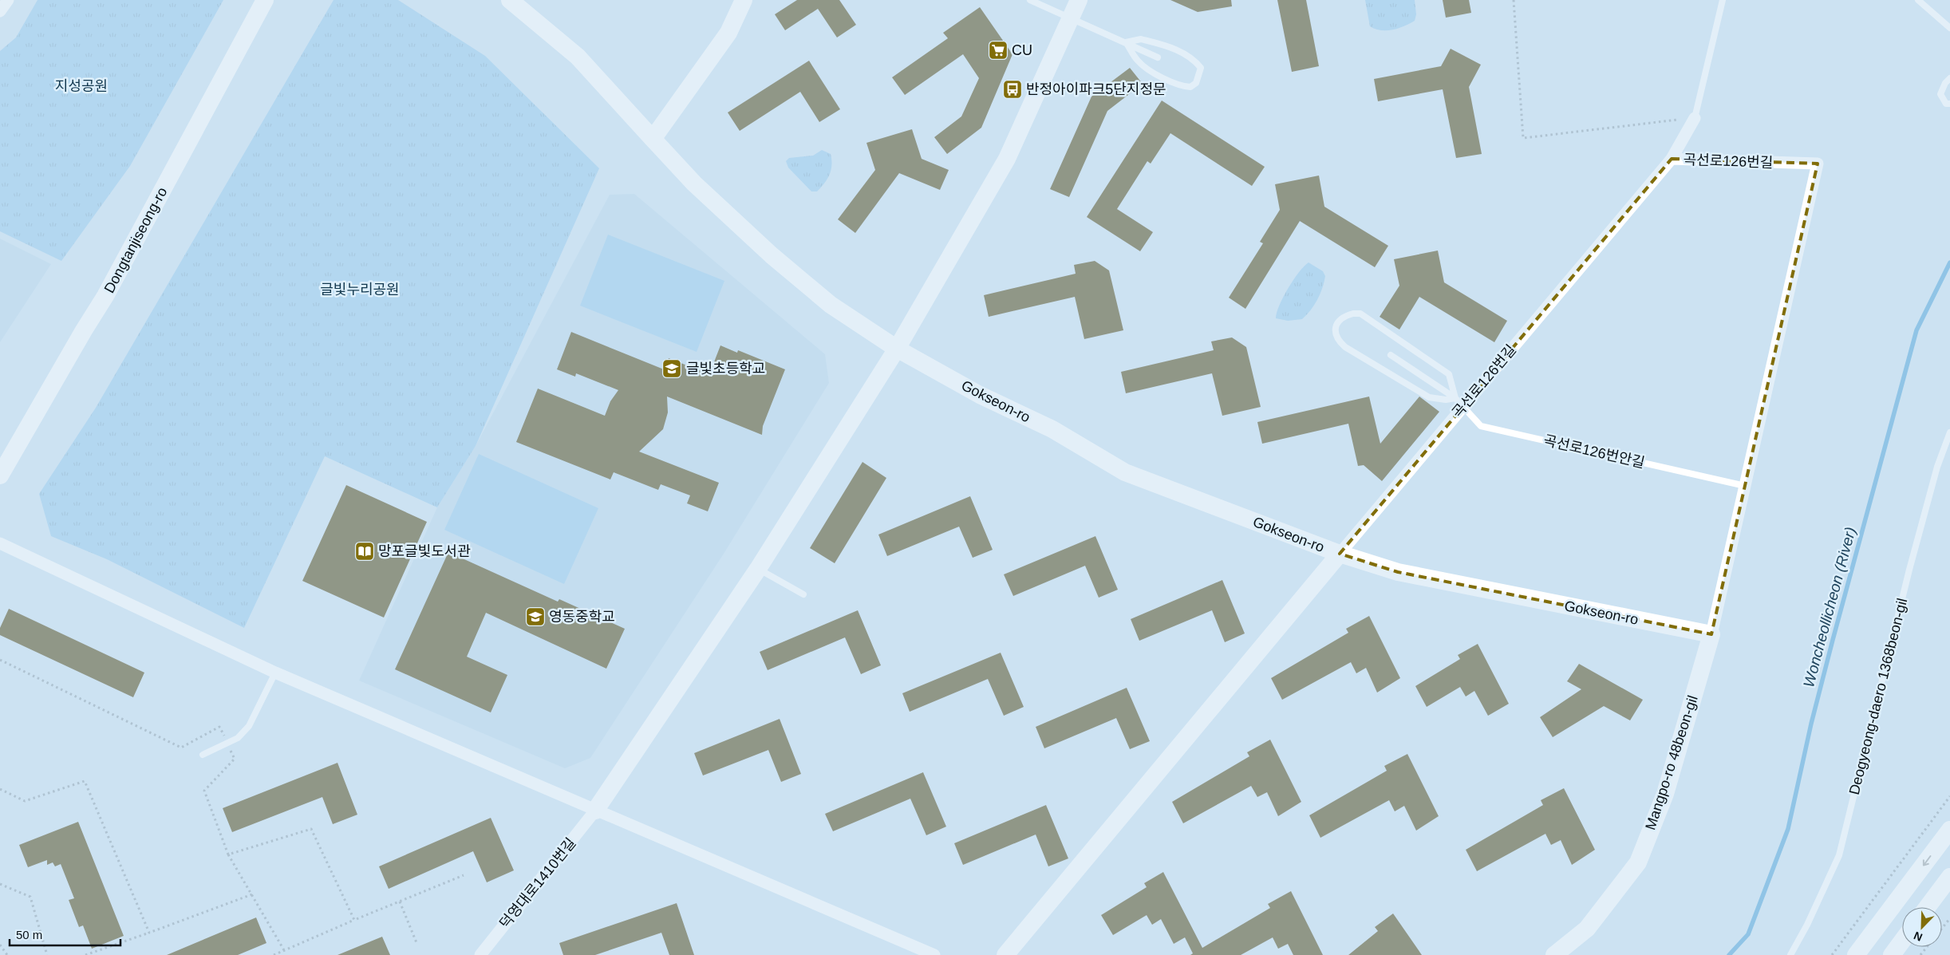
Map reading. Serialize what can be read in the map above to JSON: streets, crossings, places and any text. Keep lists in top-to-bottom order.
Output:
{
  "streets": {
    "street": [
      "곡선로126번길",
      "Dongtanjiseong-ro",
      "Gokseon-ro",
      "Mangpo-ro 48beon-gil",
      "덕영대로1410번길"
    ],
    "lane": ["곡선로126번안길", "Deogyeong-daero 1368beon-gil"]
  },
  "crossings": [
    ["곡선로126번길", "Gokseon-ro"],
    ["곡선로126번길", "곡선로126번안길"],
    ["곡선로126번길", "Mangpo-ro 48beon-gil"],
    ["Gokseon-ro", "Mangpo-ro 48beon-gil"]
  ],
  "water": ["Woncheollicheon (River)"],
  "parks": ["지성공원", "글빛누리공원"],
  "places": {
    "supermarket": ["CU"],
    "bus stop": ["반정아이파크5단지정문"],
    "school or university": ["글빛초등학교", "영동중학교"],
    "library": ["망포글빛도서관"]
  },
  "scale_bar": "50 m",
  "north": "bottom left"
}
